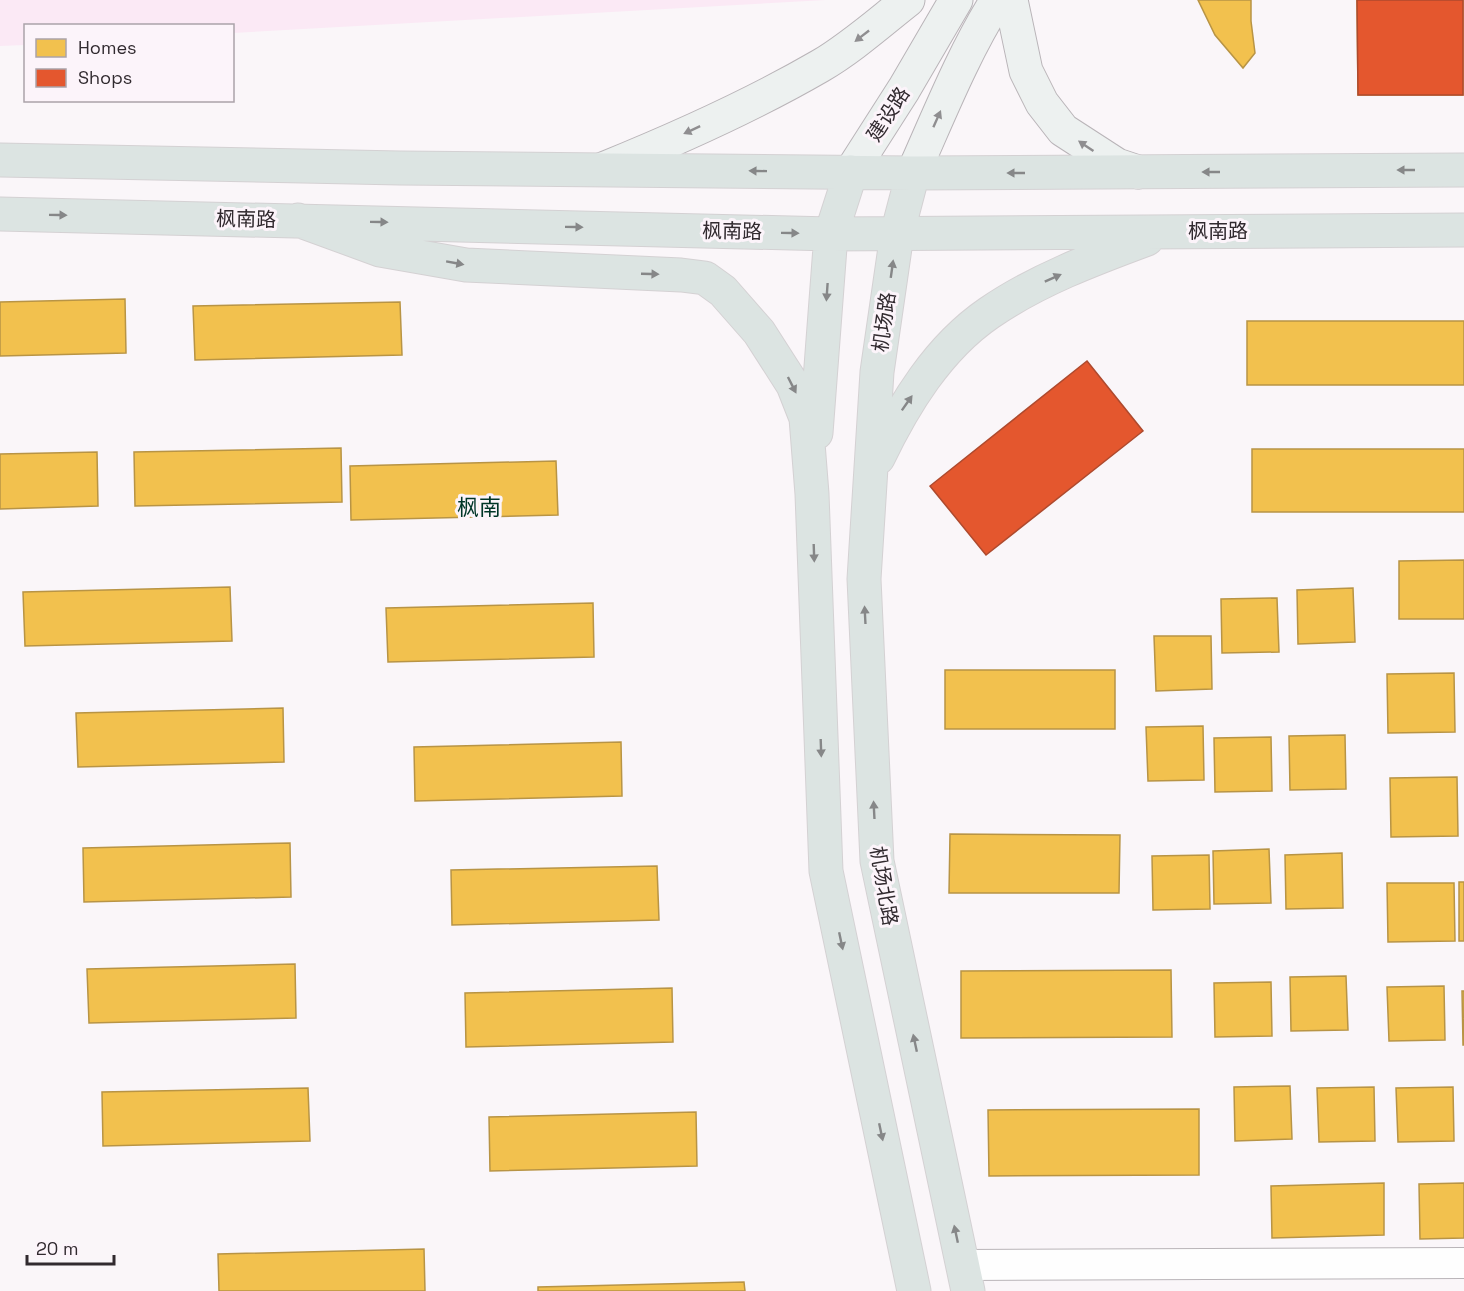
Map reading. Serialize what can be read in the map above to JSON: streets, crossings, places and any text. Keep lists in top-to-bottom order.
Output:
{
  "streets": {
    "main road": [
      "建设路",
      "枫南路",
      "机场路",
      "机场北路"
    ]
  },
  "crossings": [
    ["建设路", "枫南路"],
    ["枫南路", "机场路"],
    ["机场路", "机场北路"]
  ],
  "districts": ["枫南"],
  "legend": ["Homes", "Shops"],
  "scale_bar": "20 m"
}
